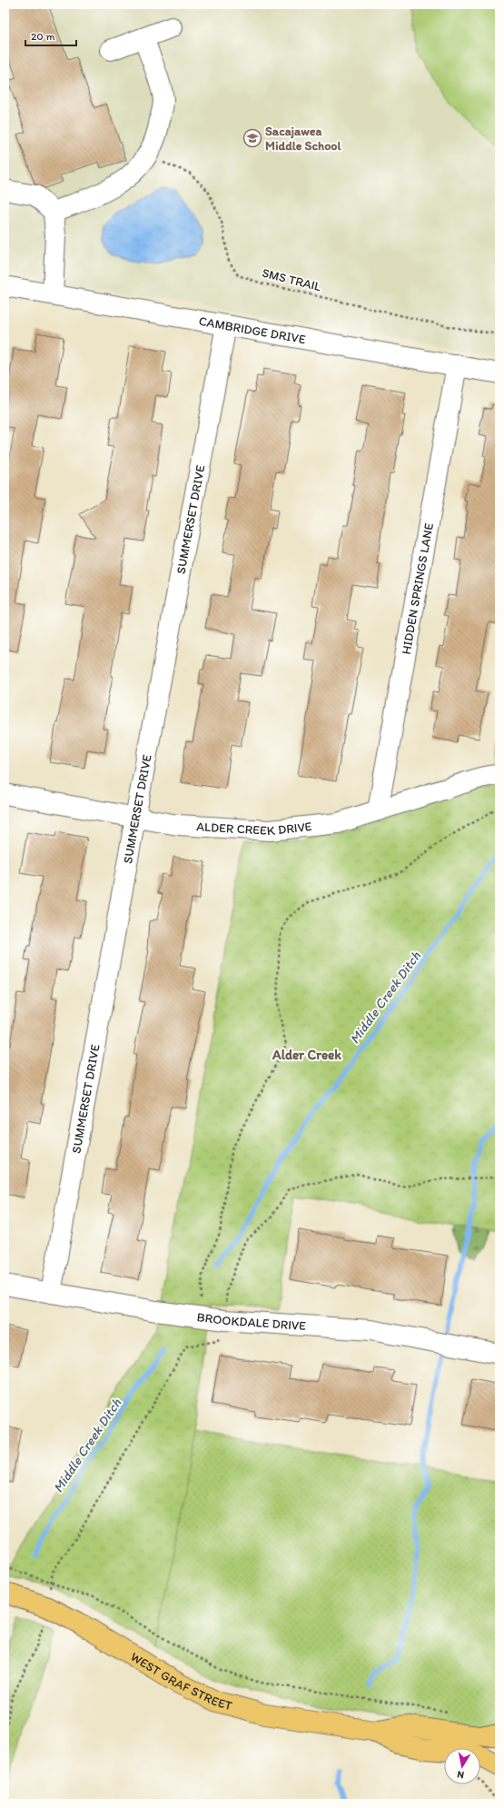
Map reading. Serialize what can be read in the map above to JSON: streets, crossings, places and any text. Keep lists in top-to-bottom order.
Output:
{
  "streets": {
    "main road": ["WEST GRAF STREET"],
    "street": [
      "CAMBRIDGE DRIVE",
      "SUMMERSET DRIVE",
      "HIDDEN SPRINGS LANE",
      "ALDER CREEK DRIVE",
      "BROOKDALE DRIVE"
    ],
    "path": ["SMS TRAIL"]
  },
  "crossings": [
    ["CAMBRIDGE DRIVE", "SUMMERSET DRIVE"],
    ["CAMBRIDGE DRIVE", "HIDDEN SPRINGS LANE"],
    ["SUMMERSET DRIVE", "ALDER CREEK DRIVE"],
    ["SUMMERSET DRIVE", "BROOKDALE DRIVE"],
    ["HIDDEN SPRINGS LANE", "ALDER CREEK DRIVE"]
  ],
  "districts": ["Alder Creek"],
  "water": ["Middle Creek Ditch"],
  "places": {
    "school or university": ["Sacajawea Middle School"]
  },
  "scale_bar": "20 m",
  "north": "bottom"
}
